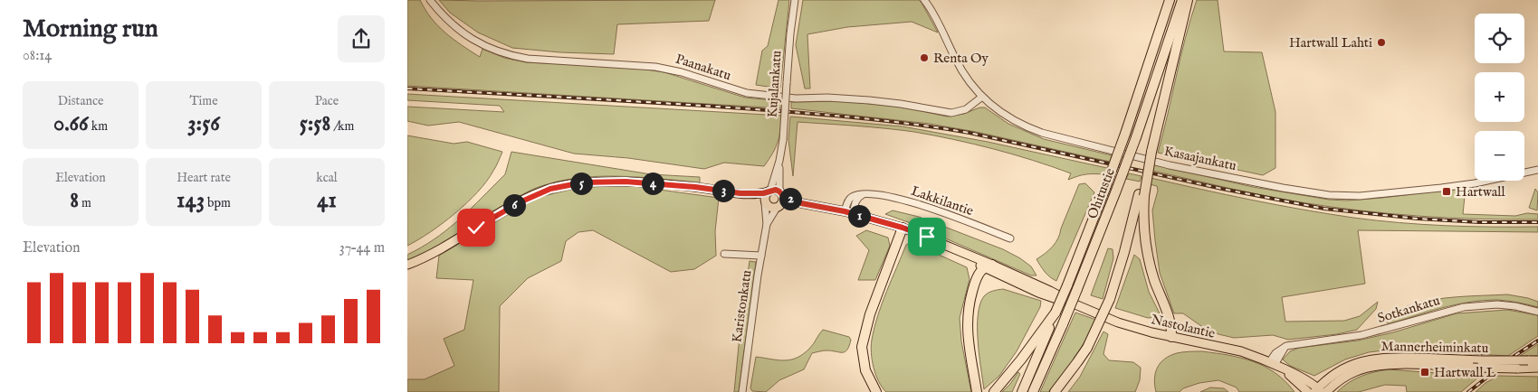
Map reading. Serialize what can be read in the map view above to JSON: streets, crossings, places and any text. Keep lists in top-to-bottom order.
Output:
{
  "streets": {
    "highway": ["Ohitustie"],
    "main road": ["Nastolantie", "Mannerheiminkatu"],
    "street": [
      "Paanakatu",
      "Kujalankatu",
      "Kasaajankatu",
      "Lakkilantie",
      "Karistonkatu",
      "Sotkankatu"
    ]
  },
  "crossings": [
    ["Paanakatu", "Kasaajankatu"],
    ["Kujalankatu", "Karistonkatu"],
    ["Kujalankatu", "Nastolantie"],
    ["Karistonkatu", "Nastolantie"],
    ["Sotkankatu", "Nastolantie"],
    ["Nastolantie", "Mannerheiminkatu"]
  ],
  "places": {
    "other": ["Hartwall Lahti", "Renta Oy"],
    "transit": ["Hartwall", "Hartwall L"]
  },
  "page": {
    "heading": ["Morning run", "08:14"],
    "map_buttons": ["+", "−"],
    "stats": [
      ["Distance", "0.66 km"],
      ["Time", "3:56"],
      ["Pace", "5:58 /km"],
      ["Elevation", "8 m"],
      ["Heart rate", "143 bpm"],
      ["kcal", "41"]
    ],
    "pins": [
      "4",
      "5",
      "3",
      "2",
      "6",
      "1"
    ],
    "chart": ["Elevation", "37–44 m"]
  }
}
